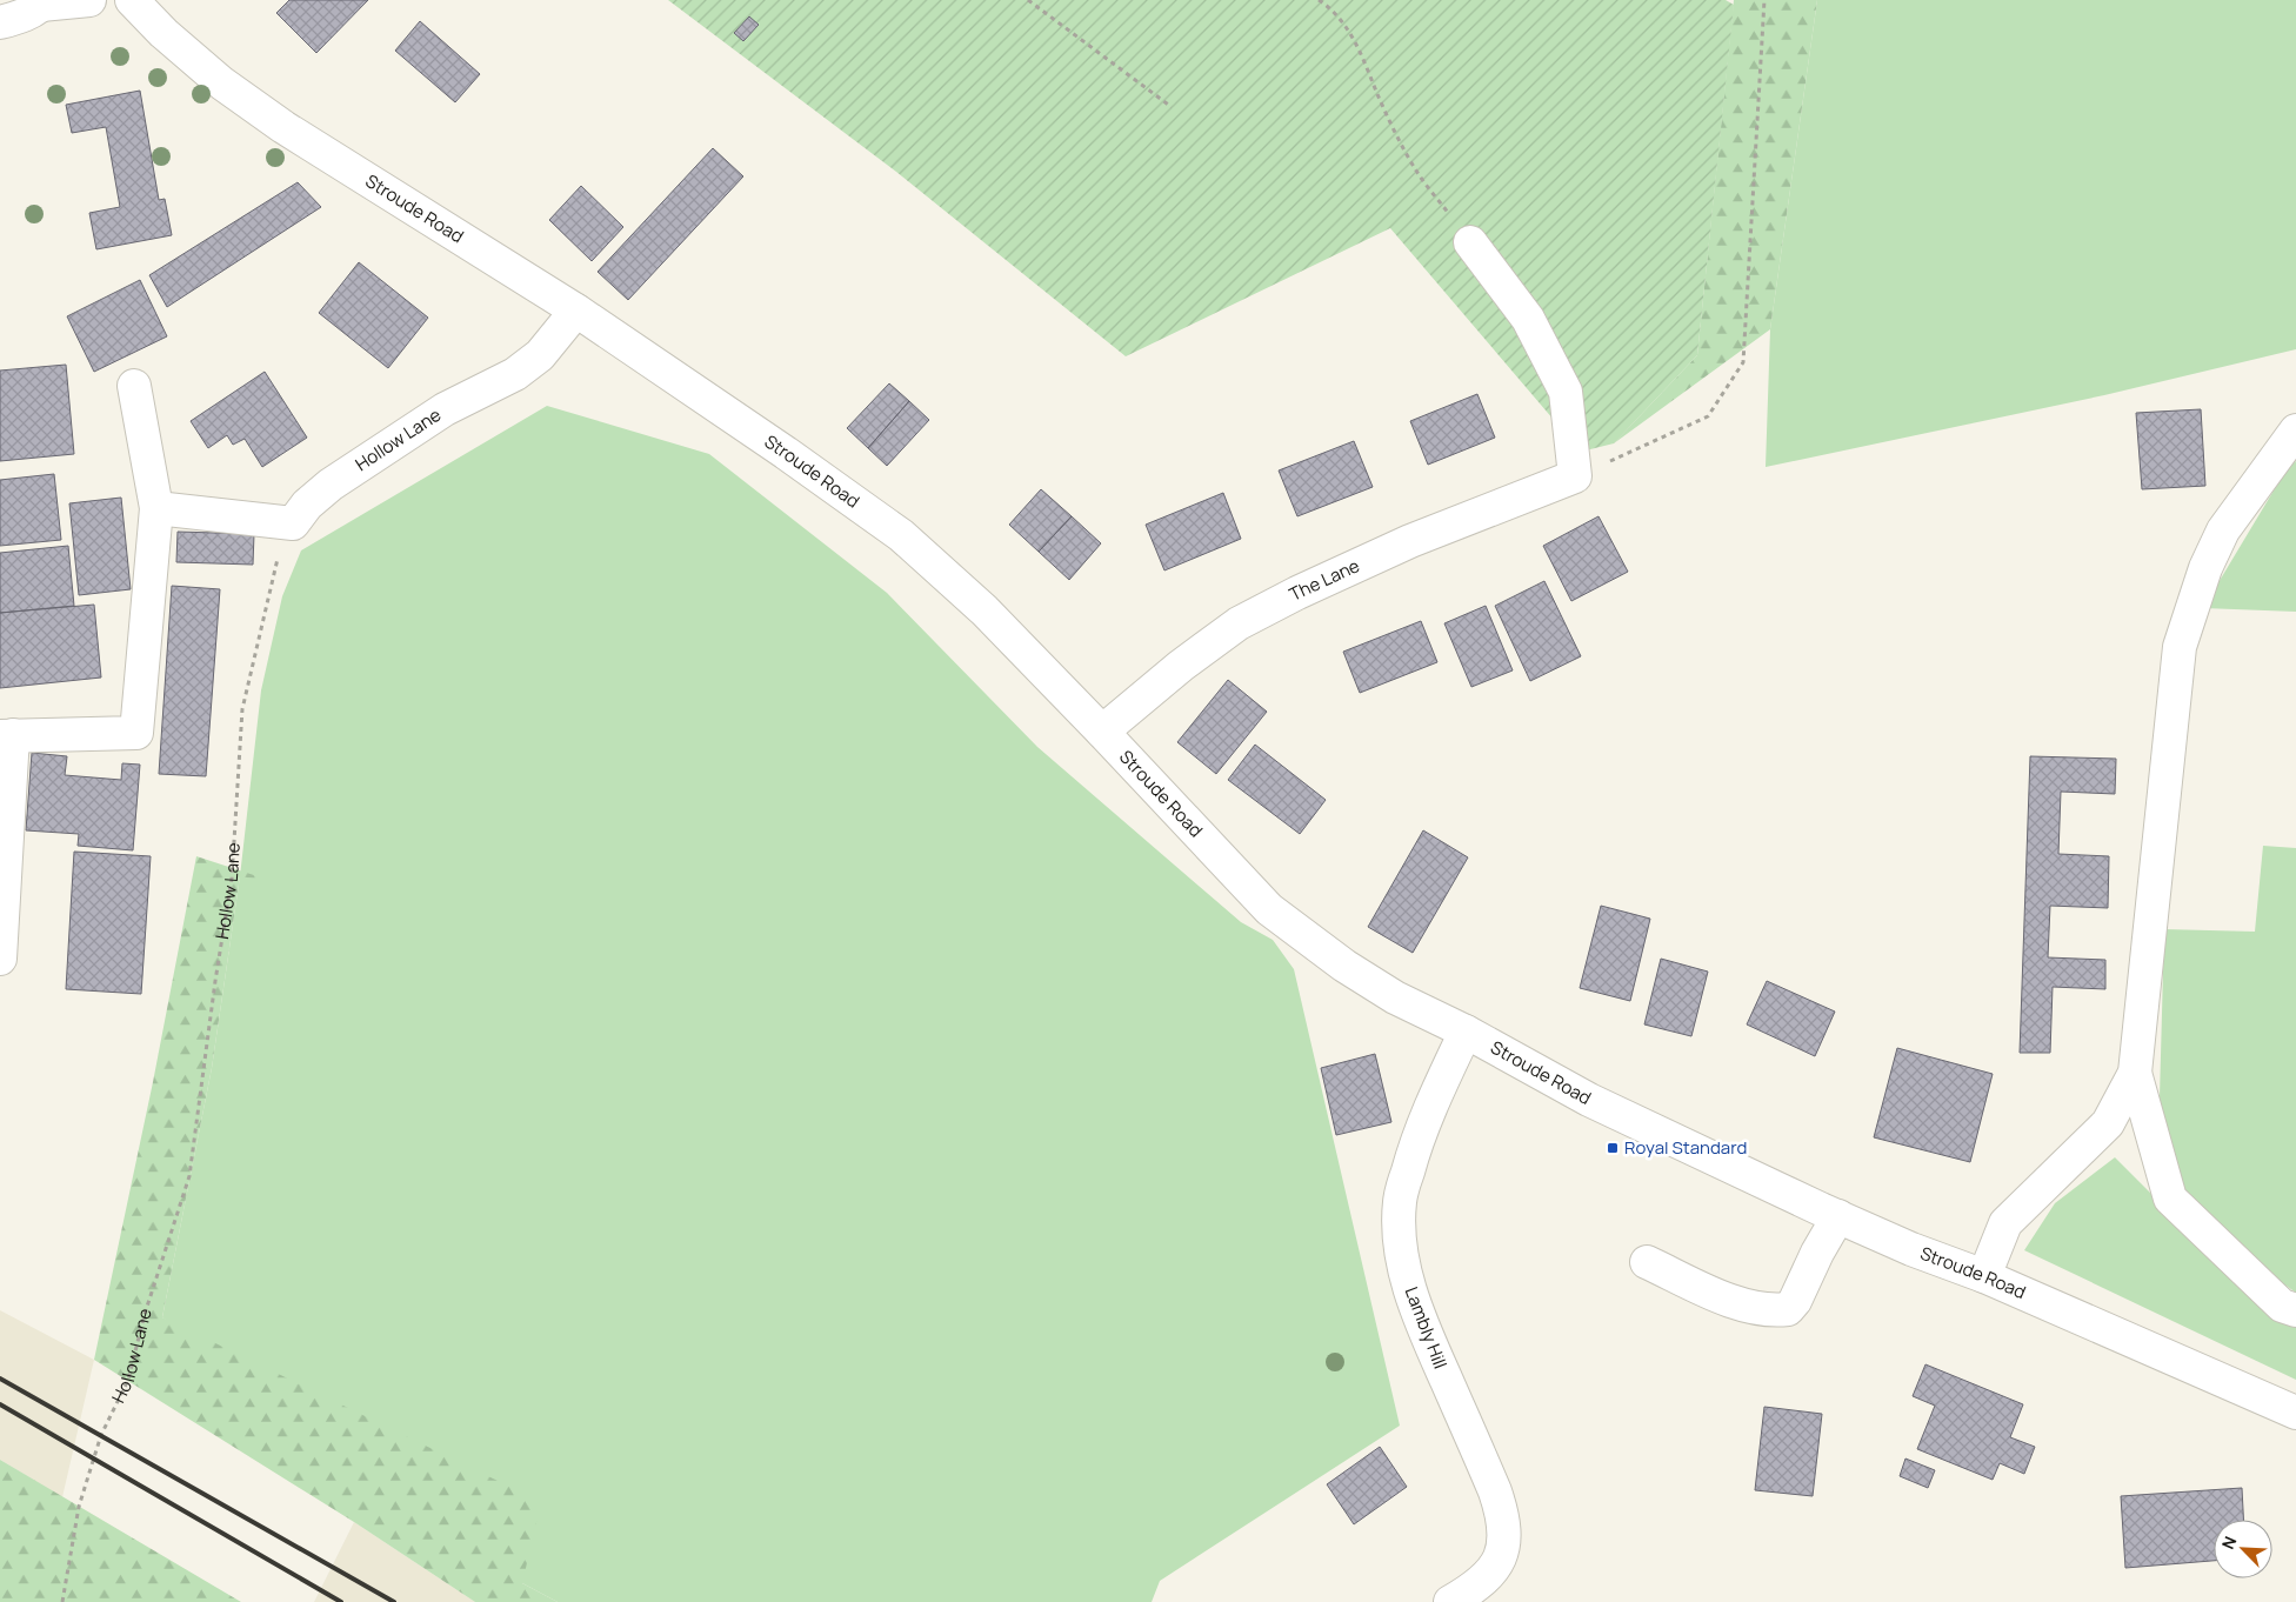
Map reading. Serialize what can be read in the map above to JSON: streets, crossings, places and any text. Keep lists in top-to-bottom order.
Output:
{
  "streets": {
    "street": [
      "Stroude Road",
      "Hollow Lane",
      "The Lane",
      "Lambly Hill"
    ]
  },
  "crossings": [
    ["Stroude Road", "Hollow Lane"],
    ["Stroude Road", "The Lane"],
    ["Stroude Road", "Lambly Hill"]
  ],
  "places": {
    "transit": ["Royal Standard"]
  },
  "north": "top left"
}
